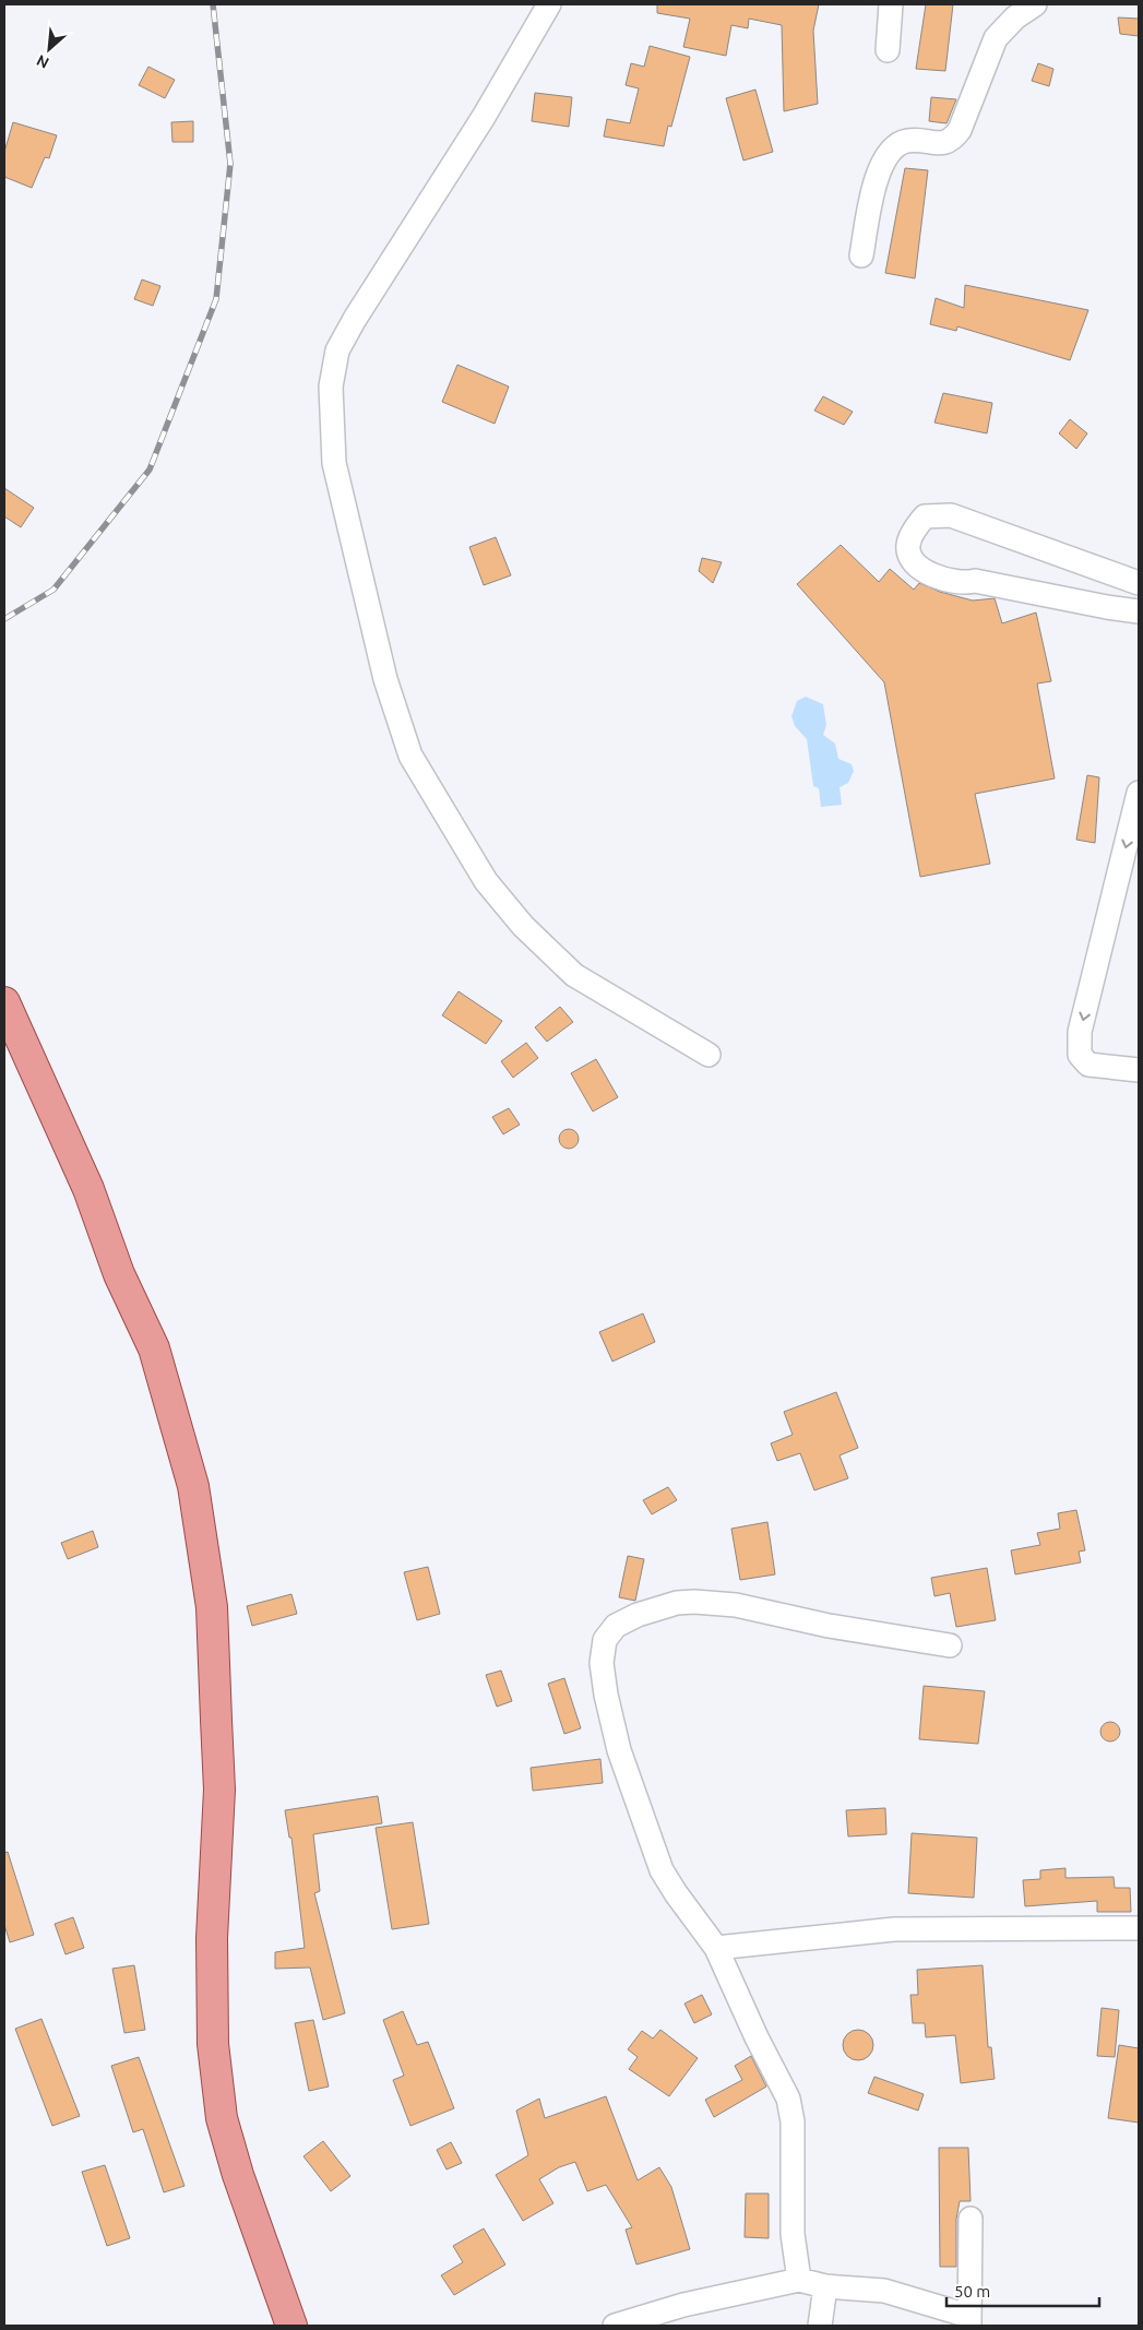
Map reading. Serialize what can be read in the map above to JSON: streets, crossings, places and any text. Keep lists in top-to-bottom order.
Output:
{
  "scale_bar": "50 m",
  "north": "bottom left"
}
